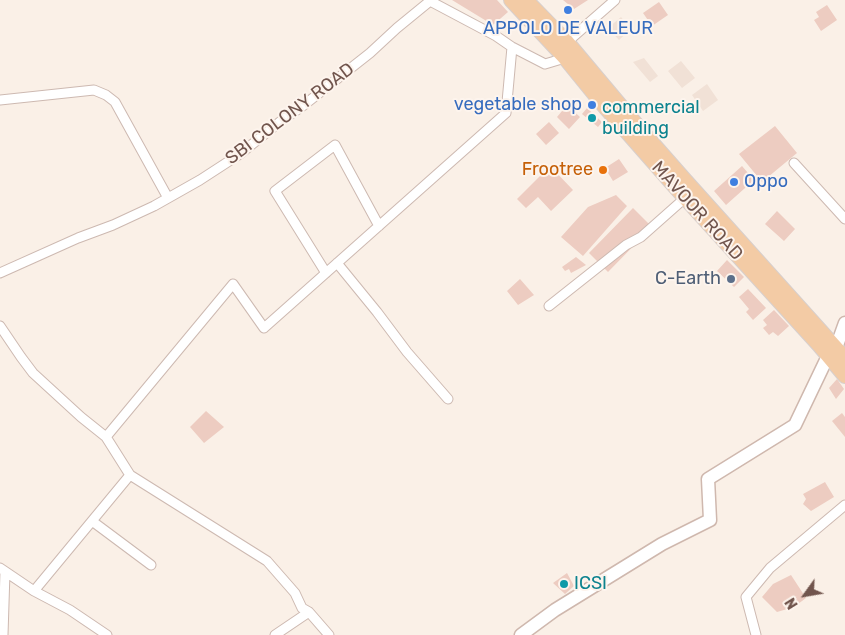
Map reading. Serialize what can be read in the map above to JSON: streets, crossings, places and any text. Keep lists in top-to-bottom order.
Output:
{
  "streets": {
    "main road": ["MAVOOR ROAD"],
    "street": ["SBI COLONY ROAD"]
  },
  "crossings": [
    ["SBI COLONY ROAD", "MAVOOR ROAD"]
  ],
  "places": [
    "APPOLO DE VALEUR",
    "vegetable shop",
    "commercial building",
    "Frootree",
    "Oppo",
    "C-Earth",
    "ICSI"
  ],
  "north": "bottom left"
}
